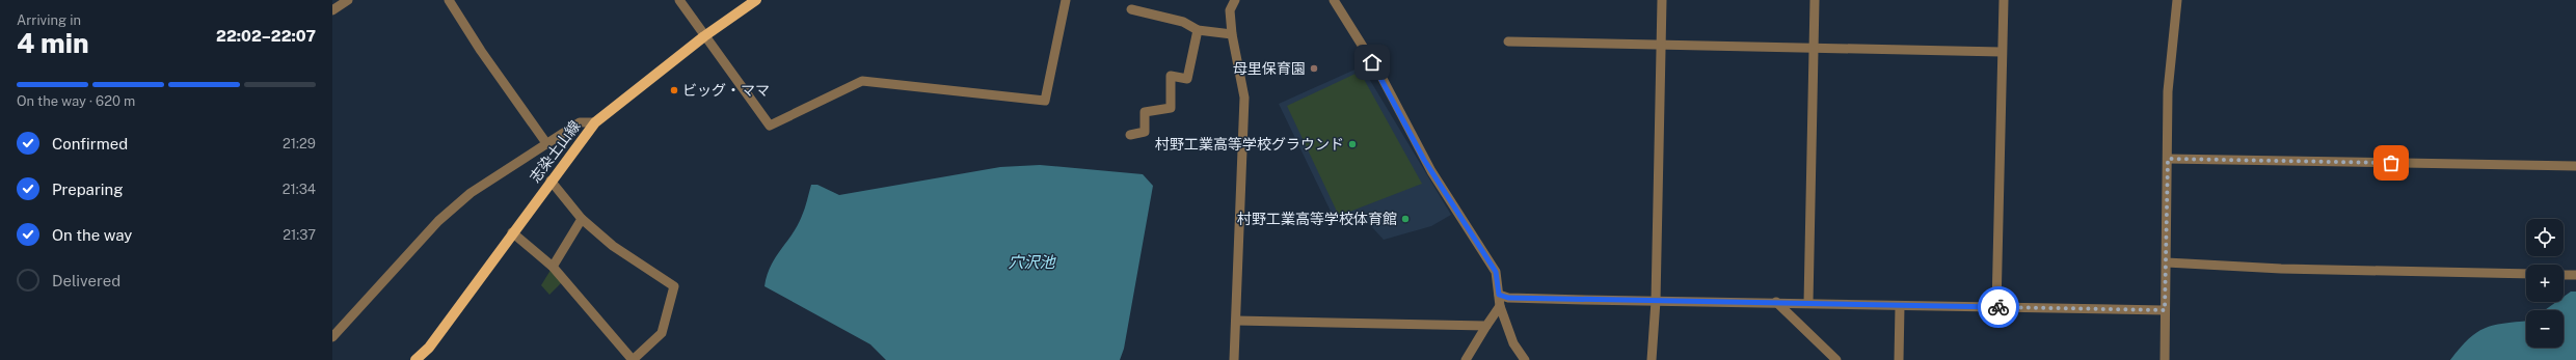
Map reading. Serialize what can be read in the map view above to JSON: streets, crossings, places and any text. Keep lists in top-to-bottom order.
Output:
{
  "streets": {
    "main road": ["志染土山線"]
  },
  "water": ["穴沢池"],
  "places": [
    "母里保育園",
    "ビッグ・ママ",
    "村野工業高等学校グラウンド",
    "村野工業高等学校体育館"
  ],
  "page": {
    "heading": ["4 min", "Arriving in", "22:02–22:07"],
    "bar": "On the way · 620 m",
    "list": [
      ["Confirmed", "21:29"],
      ["Preparing", "21:34"],
      ["On the way", "21:37"],
      "Delivered"
    ],
    "map_buttons": ["+", "−"]
  }
}
